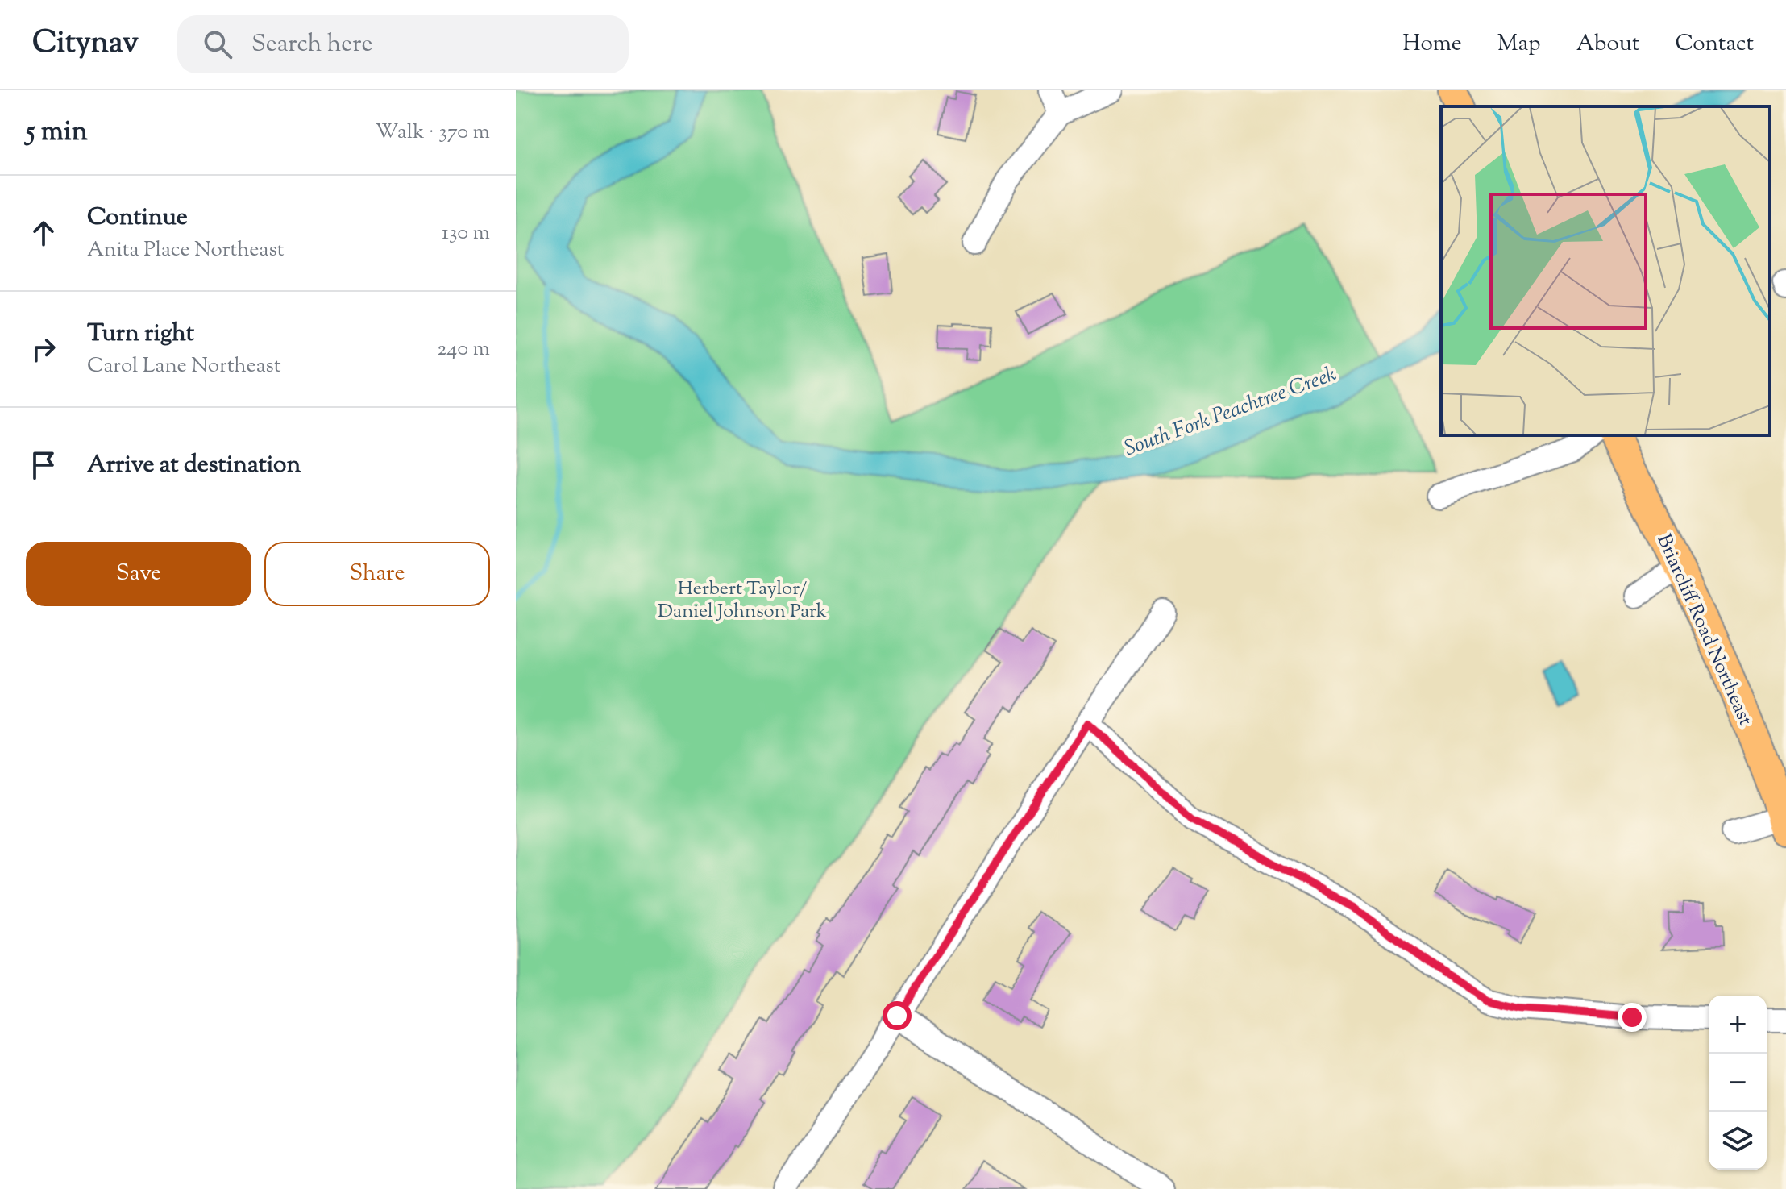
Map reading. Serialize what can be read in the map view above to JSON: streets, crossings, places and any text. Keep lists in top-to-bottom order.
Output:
{
  "streets": {
    "main road": ["Briarcliff Road Northeast"]
  },
  "water": ["South Fork Peachtree Creek"],
  "parks": ["Herbert Taylor/ Daniel Johnson Park"],
  "page": {
    "header": "Citynav",
    "search": "Search here",
    "nav": [
      "Home",
      "Map",
      "About",
      "Contact"
    ],
    "heading": ["5 min", "Walk · 370 m"],
    "list": [
      ["Continue", "Anita Place Northeast", "130 m"],
      ["Turn right", "Carol Lane Northeast", "240 m"],
      "Arrive at destination"
    ],
    "buttons": ["Save", "Share"],
    "map_buttons": ["+", "−"]
  }
}
